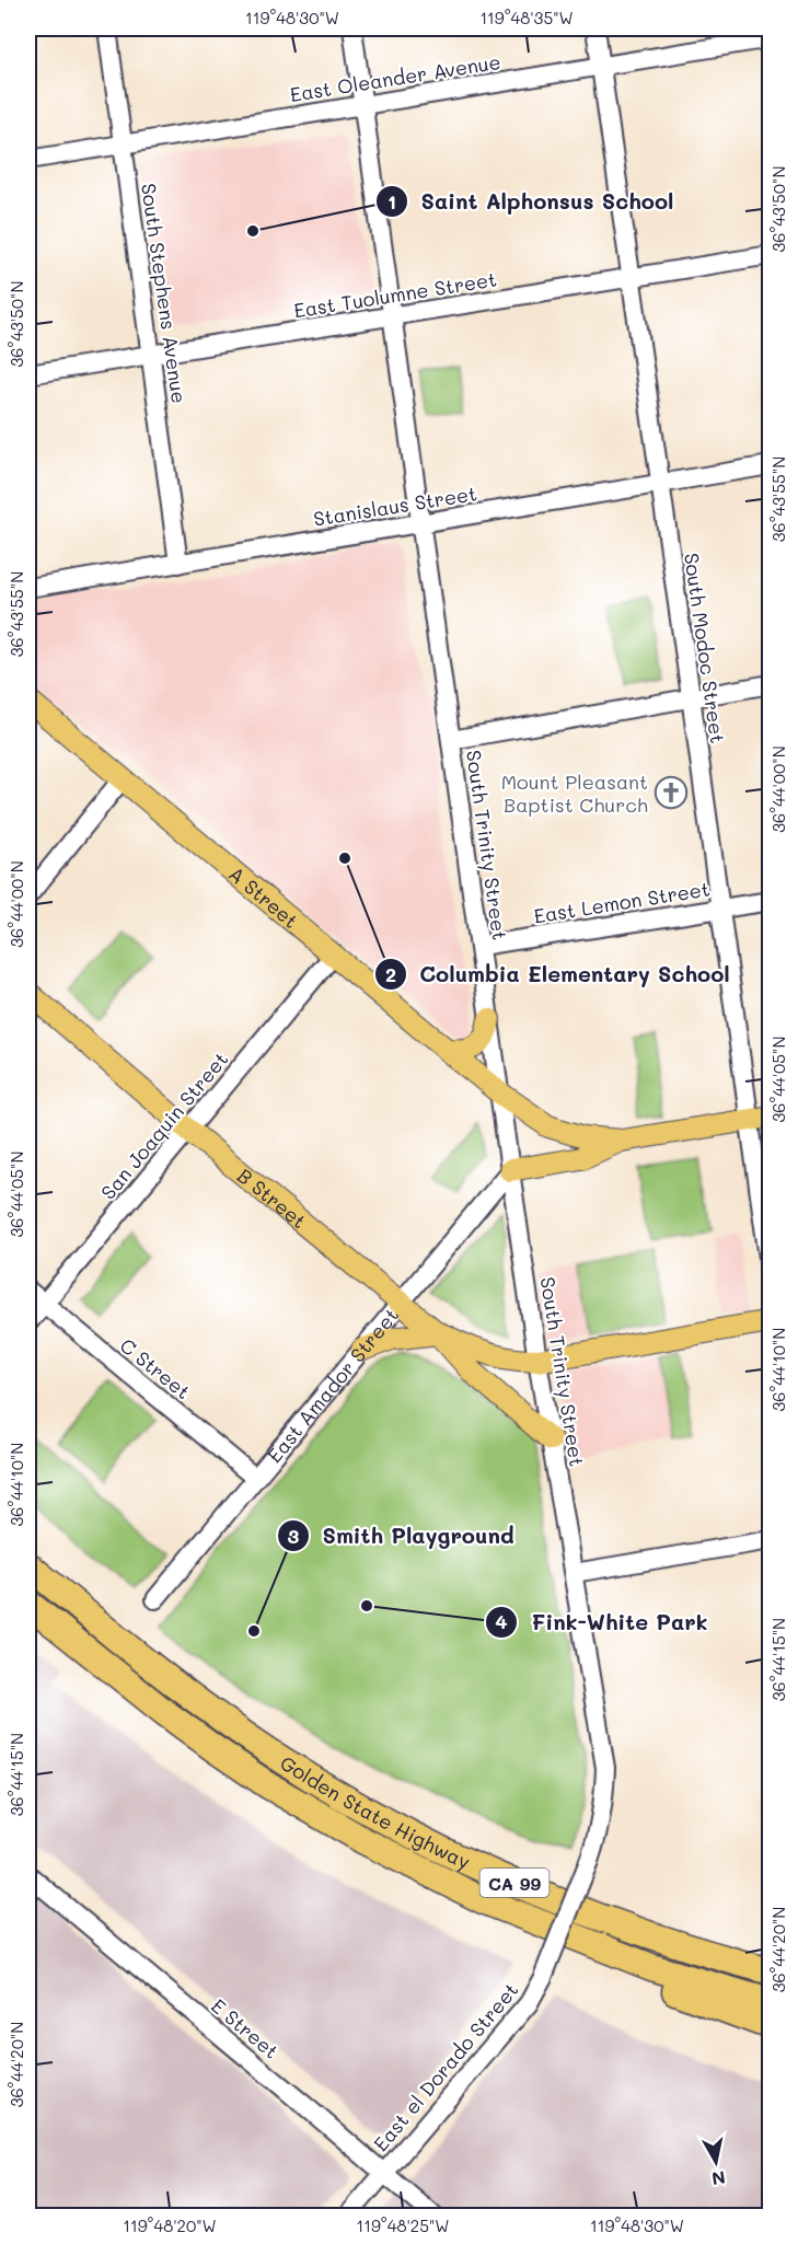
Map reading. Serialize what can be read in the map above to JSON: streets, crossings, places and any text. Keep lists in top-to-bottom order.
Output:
{
  "streets": {
    "highway": ["Golden State Highway", "CA 99"],
    "main road": ["A Street", "B Street"],
    "street": [
      "East Oleander Avenue",
      "South Stephens Avenue",
      "East Tuolumne Street",
      "Stanislaus Street",
      "South Modoc Street",
      "South Trinity Street",
      "East Lemon Street",
      "San Joaquin Street",
      "C Street",
      "East Amador Street",
      "E Street",
      "East el Dorado Street"
    ]
  },
  "crossings": [
    ["East Oleander Avenue", "South Stephens Avenue"],
    ["East Oleander Avenue", "South Modoc Street"],
    ["East Oleander Avenue", "South Trinity Street"],
    ["South Stephens Avenue", "East Tuolumne Street"],
    ["South Stephens Avenue", "Stanislaus Street"],
    ["East Tuolumne Street", "South Modoc Street"],
    ["East Tuolumne Street", "South Trinity Street"],
    ["Stanislaus Street", "South Modoc Street"],
    ["Stanislaus Street", "South Trinity Street"],
    ["South Modoc Street", "East Lemon Street"],
    ["South Trinity Street", "A Street"],
    ["South Trinity Street", "East Lemon Street"],
    ["South Trinity Street", "B Street"],
    ["South Trinity Street", "East Amador Street"],
    ["South Trinity Street", "East el Dorado Street"],
    ["A Street", "San Joaquin Street"],
    ["San Joaquin Street", "B Street"],
    ["San Joaquin Street", "C Street"],
    ["B Street", "East Amador Street"],
    ["C Street", "East Amador Street"],
    ["E Street", "East el Dorado Street"]
  ],
  "places": {
    "other": [
      "Saint Alphonsus School",
      "Columbia Elementary School",
      "Fink-White Park",
      "Smith Playground"
    ],
    "church": ["Mount Pleasant Baptist Church"]
  },
  "north": "bottom",
  "coordinates": [
    "119°48'30\"W",
    "119°48'35\"W",
    "36°43'50\"N",
    "36°43'55\"N",
    "36°44'00\"N",
    "36°44'05\"N",
    "36°44'10\"N",
    "36°44'15\"N",
    "36°44'20\"N",
    "119°48'20\"W",
    "119°48'25\"W"
  ]
}
